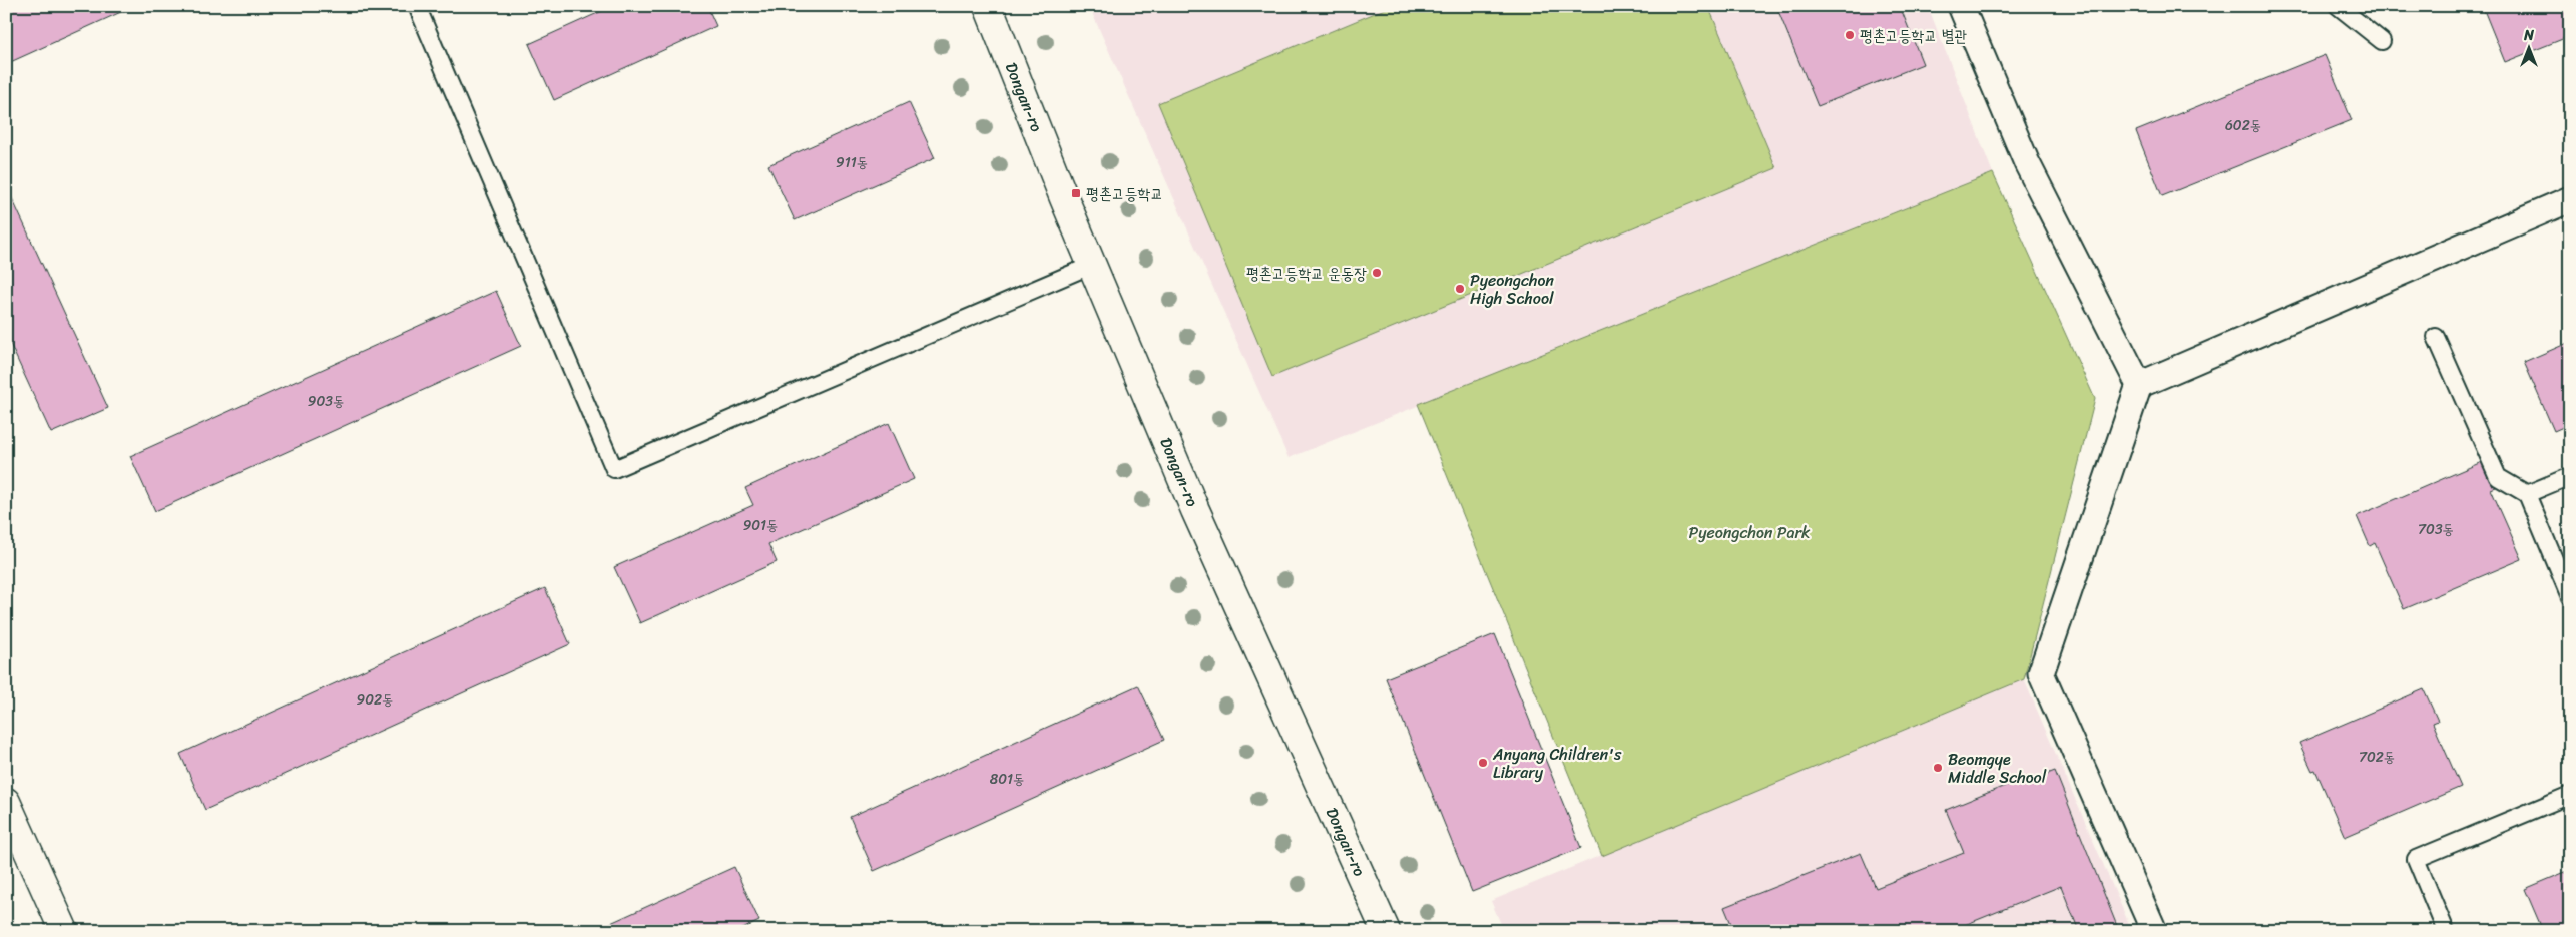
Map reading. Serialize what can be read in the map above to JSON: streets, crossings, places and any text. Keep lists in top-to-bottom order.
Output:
{
  "streets": {
    "street": ["Dongan-ro"]
  },
  "parks": ["Pyeongchon Park"],
  "places": {
    "other": [
      "평촌고등학교 별관",
      "평촌고등학교 운동장",
      "Pyeongchon High School",
      "Anyang Children's Library",
      "Beomgye Middle School"
    ],
    "transit": ["평촌고등학교"]
  },
  "house_numbers": [
    "602동",
    "911동",
    "903동",
    "901동",
    "703동",
    "902동",
    "702동",
    "801동"
  ],
  "north": "top"
}
